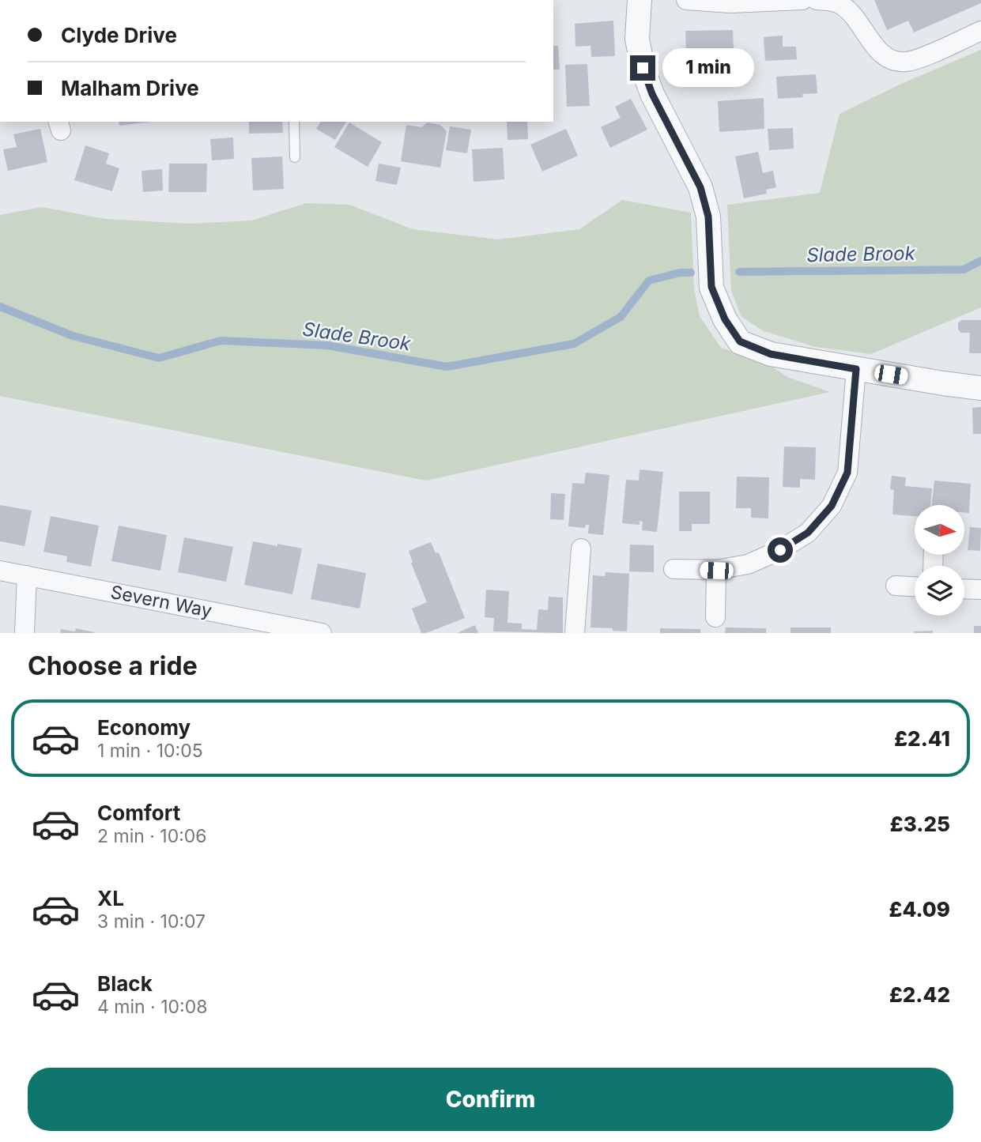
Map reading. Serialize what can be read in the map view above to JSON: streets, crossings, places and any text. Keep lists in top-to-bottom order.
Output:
{
  "streets": {
    "street": ["Severn Way"]
  },
  "water": ["Slade Brook"],
  "north": "right",
  "page": {
    "banner": ["Clyde Drive", "Malham Drive"],
    "bubble": "1 min",
    "heading": "Choose a ride",
    "list": [
      {
        "name": "Economy",
        "note": "1 min · 10:05",
        "value": "£2.41"
      },
      {
        "name": "Comfort",
        "note": "2 min · 10:06",
        "value": "£3.25"
      },
      {
        "name": "XL",
        "note": "3 min · 10:07",
        "value": "£4.09"
      },
      {
        "name": "Black",
        "note": "4 min · 10:08",
        "value": "£2.42"
      }
    ],
    "buttons": "Confirm"
  }
}
